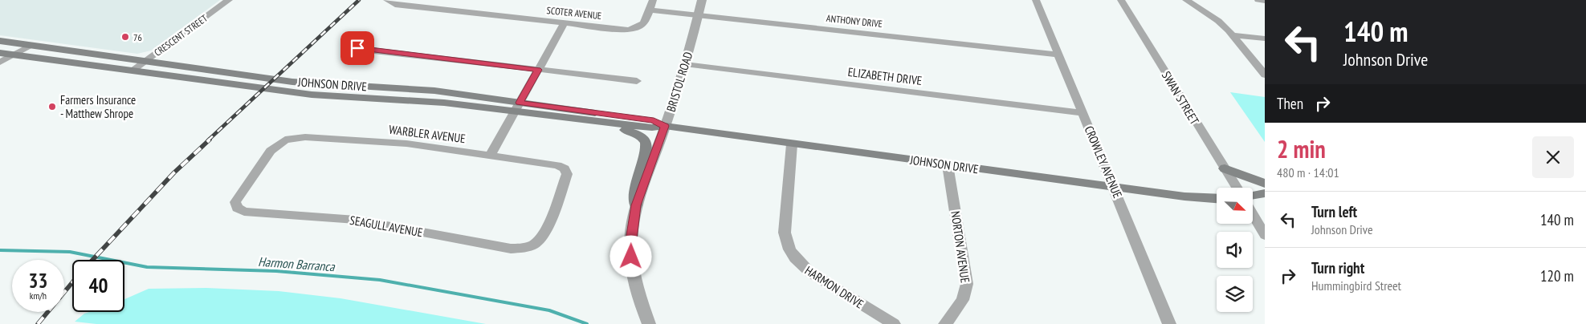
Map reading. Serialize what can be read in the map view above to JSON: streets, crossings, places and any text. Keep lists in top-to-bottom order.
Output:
{
  "streets": {
    "main road": ["JOHNSON DRIVE"],
    "street": [
      "SCOTER AVENUE",
      "ANTHONY DRIVE",
      "CRESCENT STREET",
      "ELIZABETH DRIVE",
      "BRISTOL ROAD",
      "SWAN STREET",
      "WARBLER AVENUE",
      "CROWLEY AVENUE",
      "SEAGULL AVENUE",
      "NORTON AVENUE",
      "HARMON DRIVE"
    ]
  },
  "crossings": [
    ["SCOTER AVENUE", "ANTHONY DRIVE"],
    ["ANTHONY DRIVE", "BRISTOL ROAD"],
    ["ANTHONY DRIVE", "CROWLEY AVENUE"],
    ["CRESCENT STREET", "JOHNSON DRIVE"],
    ["ELIZABETH DRIVE", "BRISTOL ROAD"],
    ["ELIZABETH DRIVE", "CROWLEY AVENUE"],
    ["BRISTOL ROAD", "JOHNSON DRIVE"],
    ["JOHNSON DRIVE", "CROWLEY AVENUE"],
    ["JOHNSON DRIVE", "NORTON AVENUE"],
    ["JOHNSON DRIVE", "HARMON DRIVE"],
    ["WARBLER AVENUE", "SEAGULL AVENUE"]
  ],
  "water": ["Harmon Barranca"],
  "places": ["76", "Farmers Insurance - Matthew Shrope"],
  "north": "bottom right",
  "page": {
    "turn": ["140 m", "Johnson Drive"],
    "then": "Then",
    "heading": ["2 min", "480 m · 14:01"],
    "list": [
      {
        "name": "Turn left",
        "note": "Johnson Drive",
        "value": "140 m"
      },
      {
        "name": "Turn right",
        "note": "Hummingbird Street",
        "value": "120 m"
      }
    ],
    "speed": "33 km/h",
    "limit": "40"
  }
}
